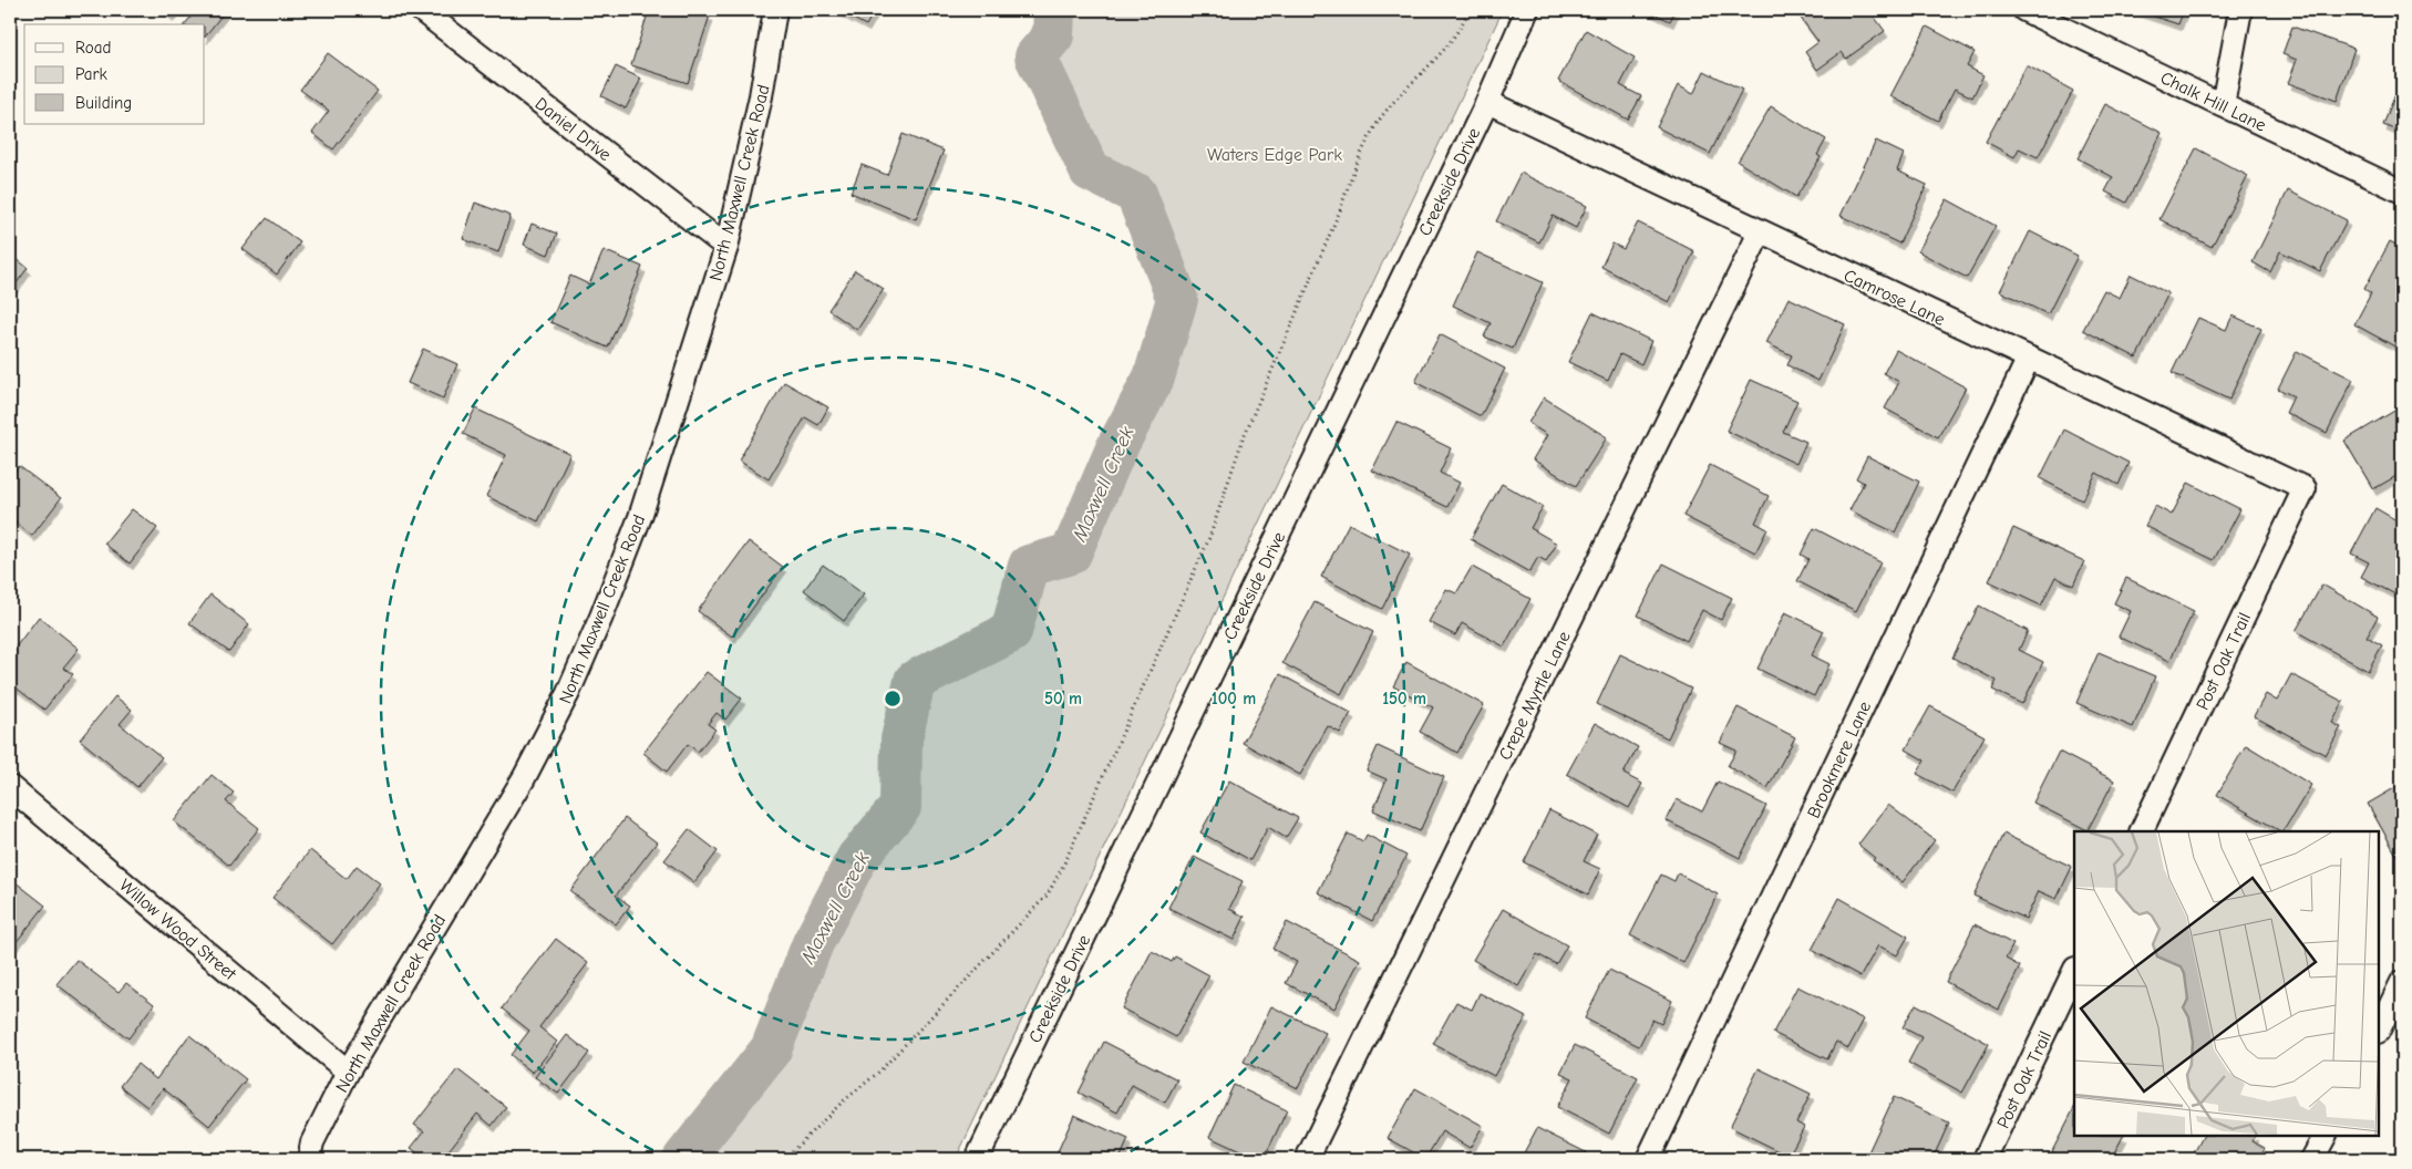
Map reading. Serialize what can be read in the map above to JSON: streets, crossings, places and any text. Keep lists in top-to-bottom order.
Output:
{
  "streets": {
    "street": [
      "Chalk Hill Lane",
      "Daniel Drive",
      "Creekside Drive",
      "North Maxwell Creek Road",
      "Camrose Lane",
      "Post Oak Trail",
      "Crepe Myrtle Lane",
      "Brookmere Lane",
      "Willow Wood Street"
    ]
  },
  "crossings": [
    ["Daniel Drive", "North Maxwell Creek Road"],
    ["Creekside Drive", "Camrose Lane"],
    ["North Maxwell Creek Road", "Willow Wood Street"],
    ["Camrose Lane", "Post Oak Trail"],
    ["Camrose Lane", "Crepe Myrtle Lane"],
    ["Camrose Lane", "Brookmere Lane"]
  ],
  "water": ["Maxwell Creek"],
  "parks": ["Waters Edge Park"],
  "legend": ["Road", "Park", "Building"],
  "rings": ["50 m", "100 m", "150 m"]
}
